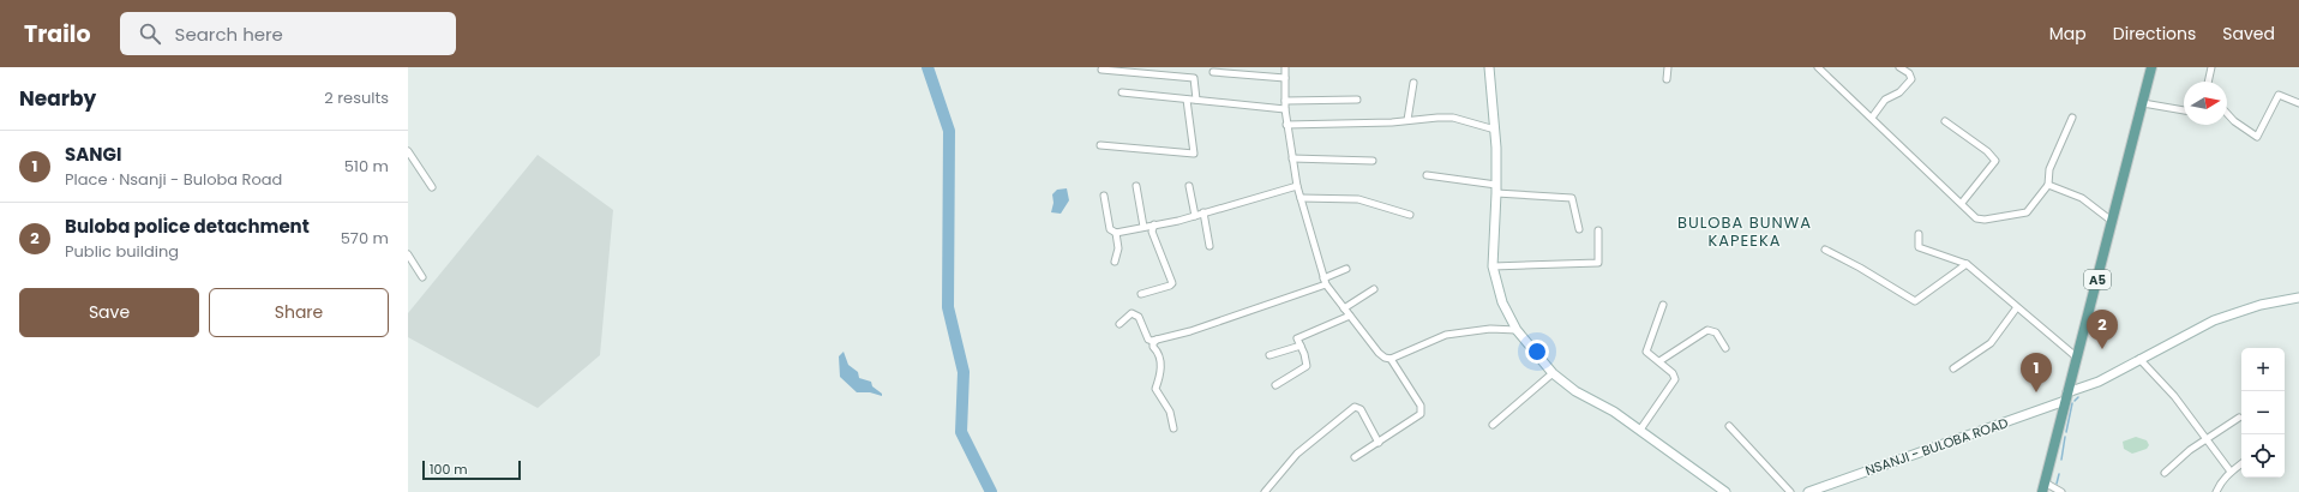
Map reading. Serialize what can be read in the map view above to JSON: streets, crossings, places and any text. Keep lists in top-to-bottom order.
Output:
{
  "streets": {
    "main road": ["A5"],
    "street": ["NSANJI - BULOBA ROAD"]
  },
  "crossings": [
    ["A5", "NSANJI - BULOBA ROAD"]
  ],
  "districts": ["BULOBA BUNWA KAPEEKA"],
  "scale_bar": "100 m",
  "north": "right",
  "page": {
    "header": "Trailo",
    "search": "Search here",
    "nav": ["Map", "Directions", "Saved"],
    "heading": ["Nearby", "2 results"],
    "list": [
      {
        "mark": "1",
        "name": "SANGI",
        "note": "Place · Nsanji - Buloba Road",
        "value": "510 m"
      },
      {
        "mark": "2",
        "name": "Buloba police detachment",
        "note": "Public building",
        "value": "570 m"
      }
    ],
    "buttons": ["Save", "Share"],
    "pins": ["2", "1"],
    "map_buttons": ["+", "−"],
    "scale": "100 m"
  }
}
